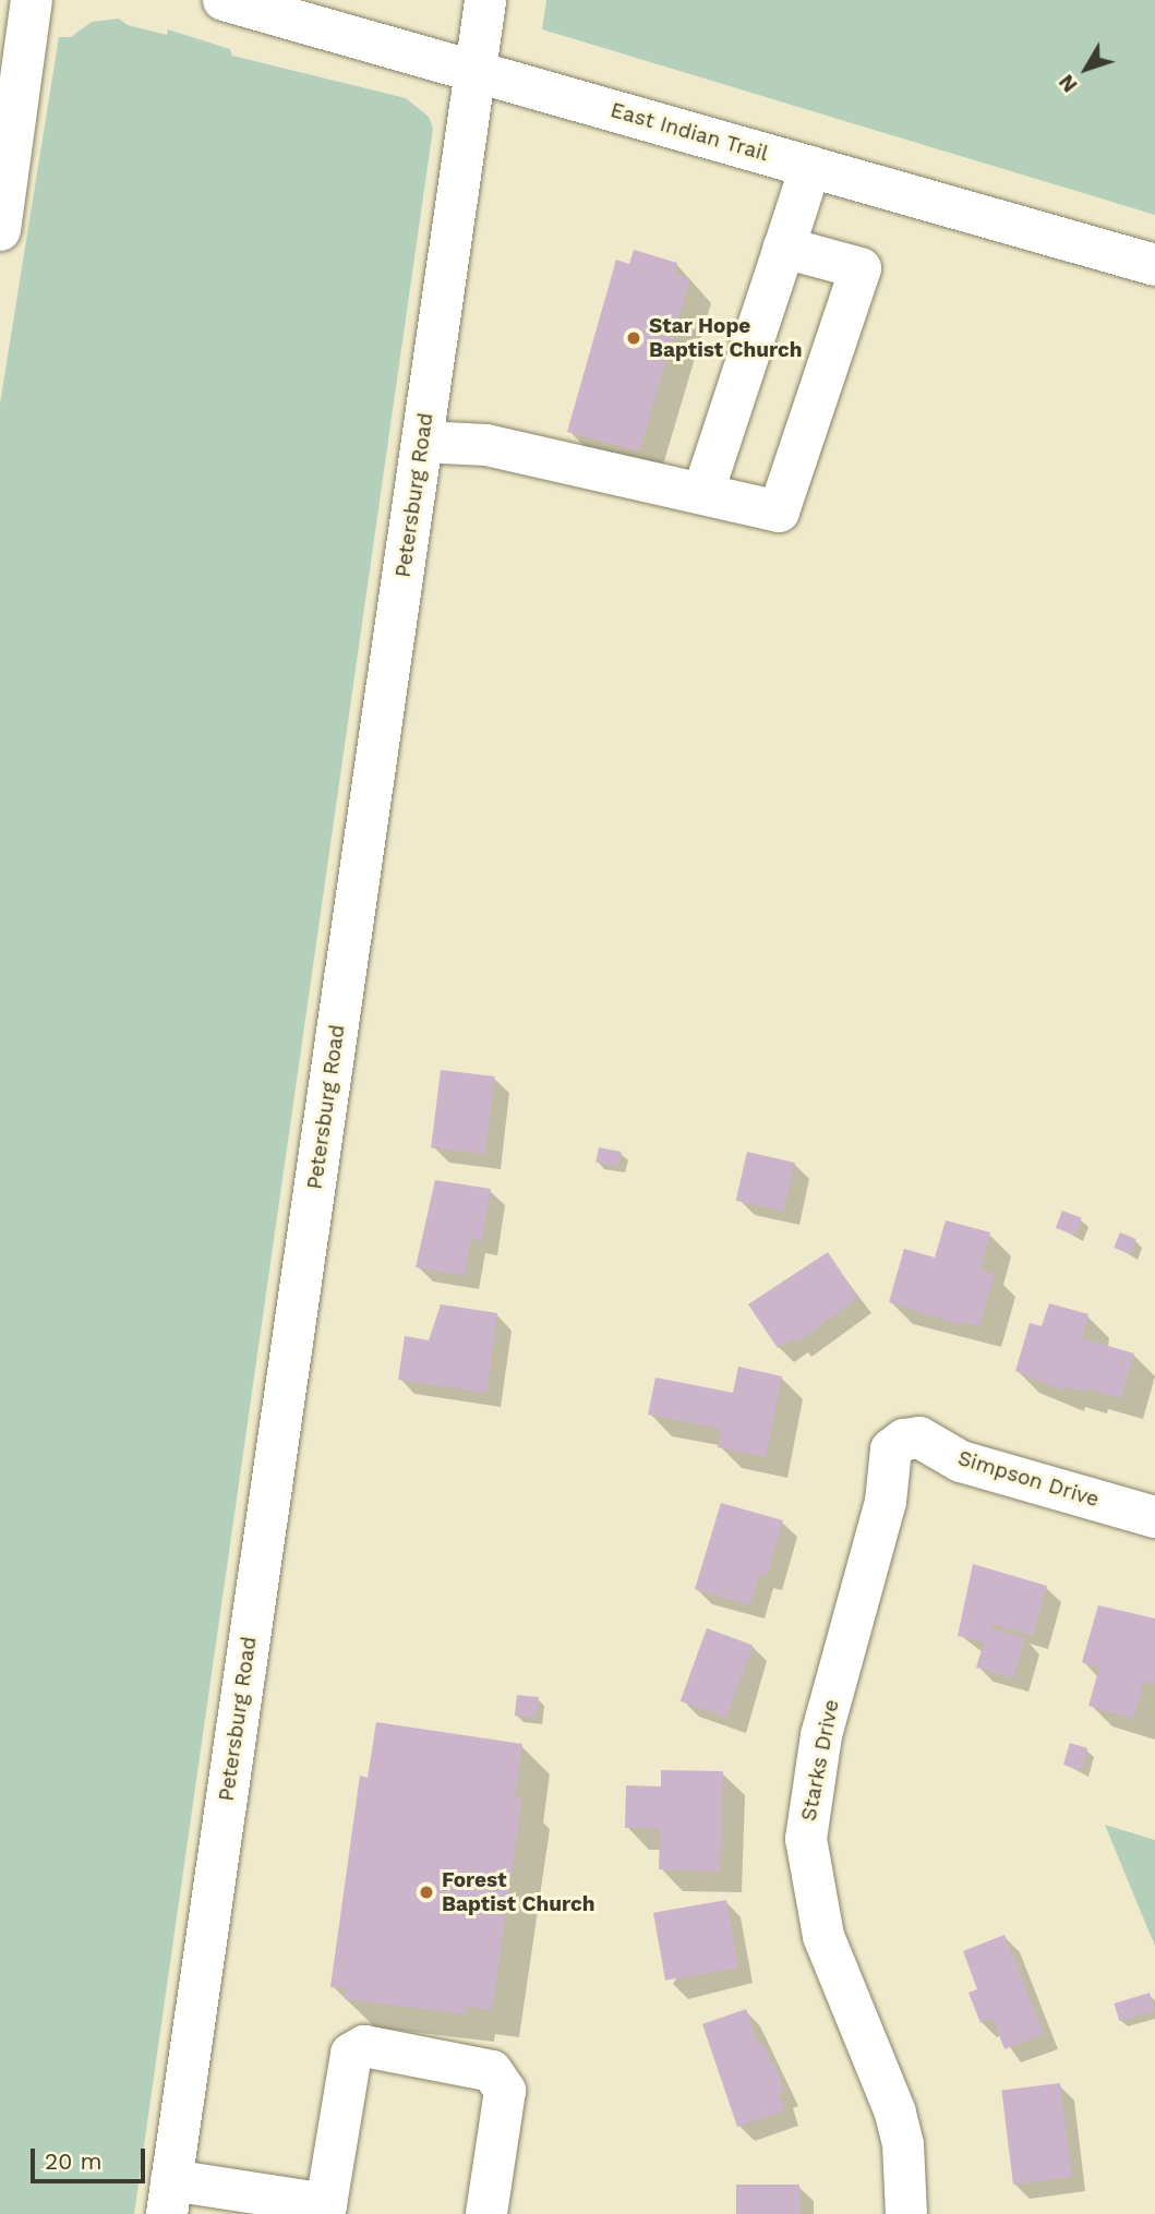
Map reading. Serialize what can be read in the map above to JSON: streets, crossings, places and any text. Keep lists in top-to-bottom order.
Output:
{
  "streets": {
    "street": [
      "East Indian Trail",
      "Petersburg Road",
      "Simpson Drive",
      "Starks Drive"
    ]
  },
  "crossings": [
    ["East Indian Trail", "Petersburg Road"],
    ["Simpson Drive", "Starks Drive"]
  ],
  "places": ["Star Hope Baptist Church", "Forest Baptist Church"],
  "scale_bar": "20 m",
  "north": "bottom left"
}
